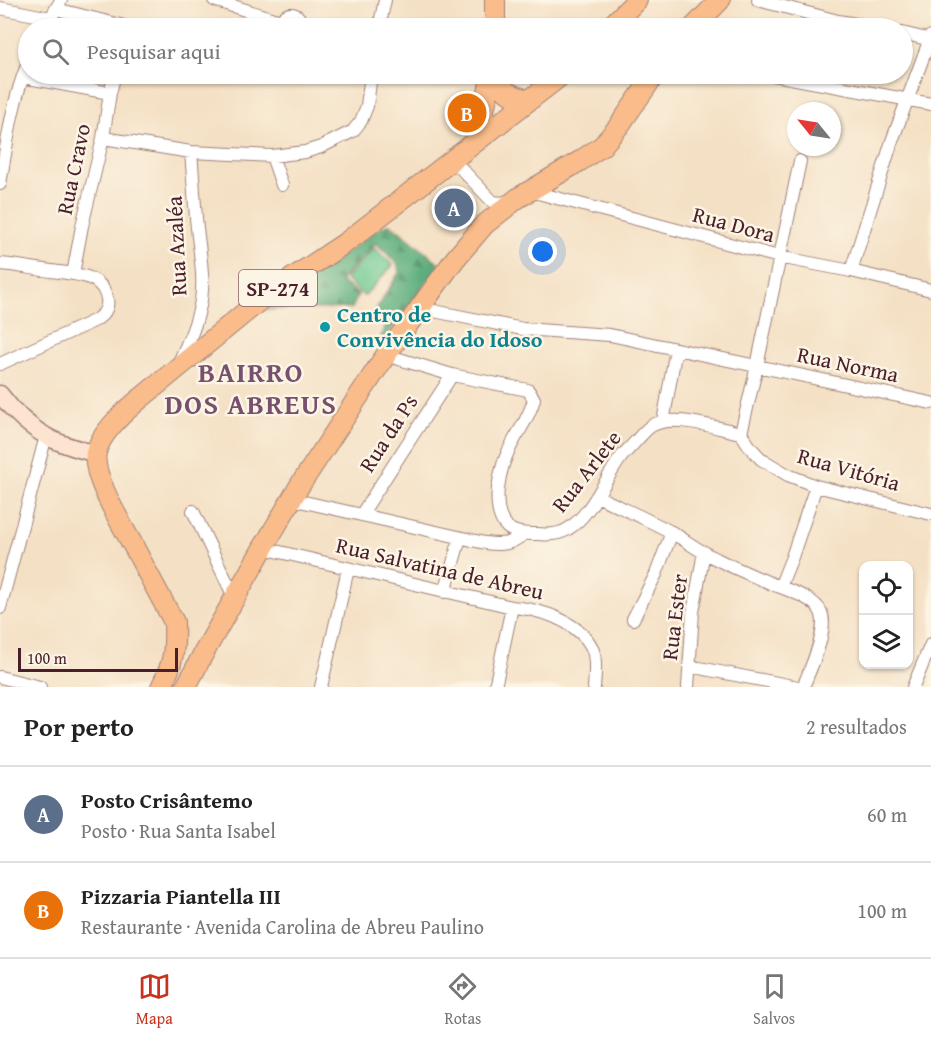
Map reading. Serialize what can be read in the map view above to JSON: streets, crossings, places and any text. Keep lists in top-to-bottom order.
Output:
{
  "streets": {
    "main road": ["SP-274"],
    "street": [
      "Rua Cravo",
      "Rua Dora",
      "Rua Azaléa",
      "Rua Norma",
      "Rua da Ps",
      "Rua Vitória",
      "Rua Arlete",
      "Rua Salvatina de Abreu",
      "Rua Ester"
    ]
  },
  "crossings": [
    ["Rua Azaléa", "SP-274"]
  ],
  "districts": ["BAIRRO DOS ABREUS"],
  "places": ["Centro de Convivência do Idoso"],
  "scale_bar": "100 m",
  "north": "top left",
  "page": {
    "search": "Pesquisar aqui",
    "pins": ["B", "A"],
    "scale": "100 m",
    "heading": ["Por perto", "2 resultados"],
    "list": [
      {
        "mark": "A",
        "name": "Posto Crisântemo",
        "note": "Posto · Rua Santa Isabel",
        "value": "60 m"
      },
      {
        "mark": "B",
        "name": "Pizzaria Piantella III",
        "note": "Restaurante · Avenida Carolina de Abreu Paulino",
        "value": "100 m"
      }
    ],
    "nav": ["Mapa", "Rotas", "Salvos"]
  }
}
